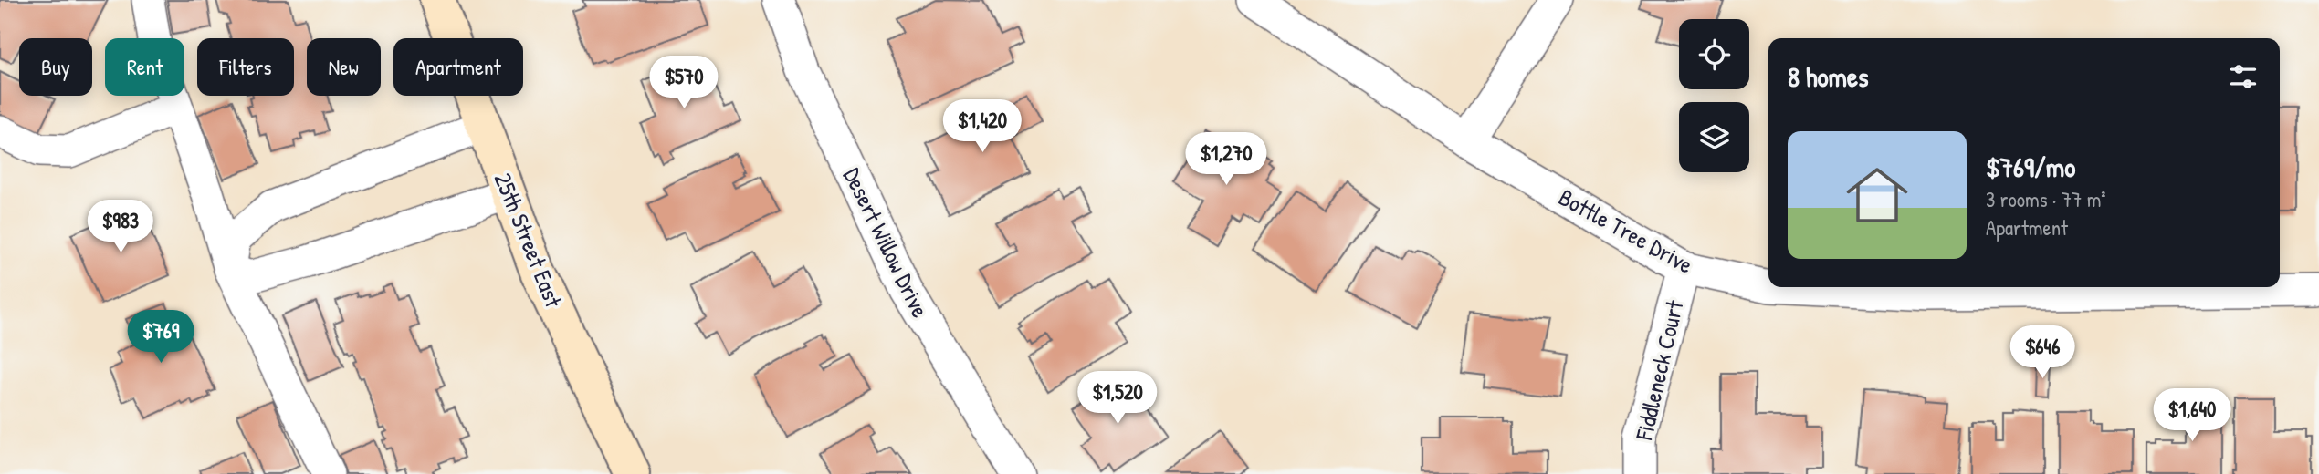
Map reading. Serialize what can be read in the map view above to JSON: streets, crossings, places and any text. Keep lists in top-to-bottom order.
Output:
{
  "streets": {
    "main road": ["25th Street East"],
    "street": ["Bottle Tree Drive", "Desert Willow Drive", "Fiddleneck Court"]
  },
  "crossings": [
    ["Bottle Tree Drive", "Fiddleneck Court"]
  ],
  "page": {
    "chip": [
      "Buy",
      "Rent",
      "Filters",
      "New",
      "Apartment"
    ],
    "heading": "8 homes",
    "price": [
      "$570",
      "$1,420",
      "$1,270",
      "$983",
      "$769",
      "$646",
      "$1,520",
      "$1,640"
    ],
    "list": [
      {
        "name": "$769/mo",
        "note": "3 rooms · 77 m² · Apartment"
      }
    ]
  }
}
